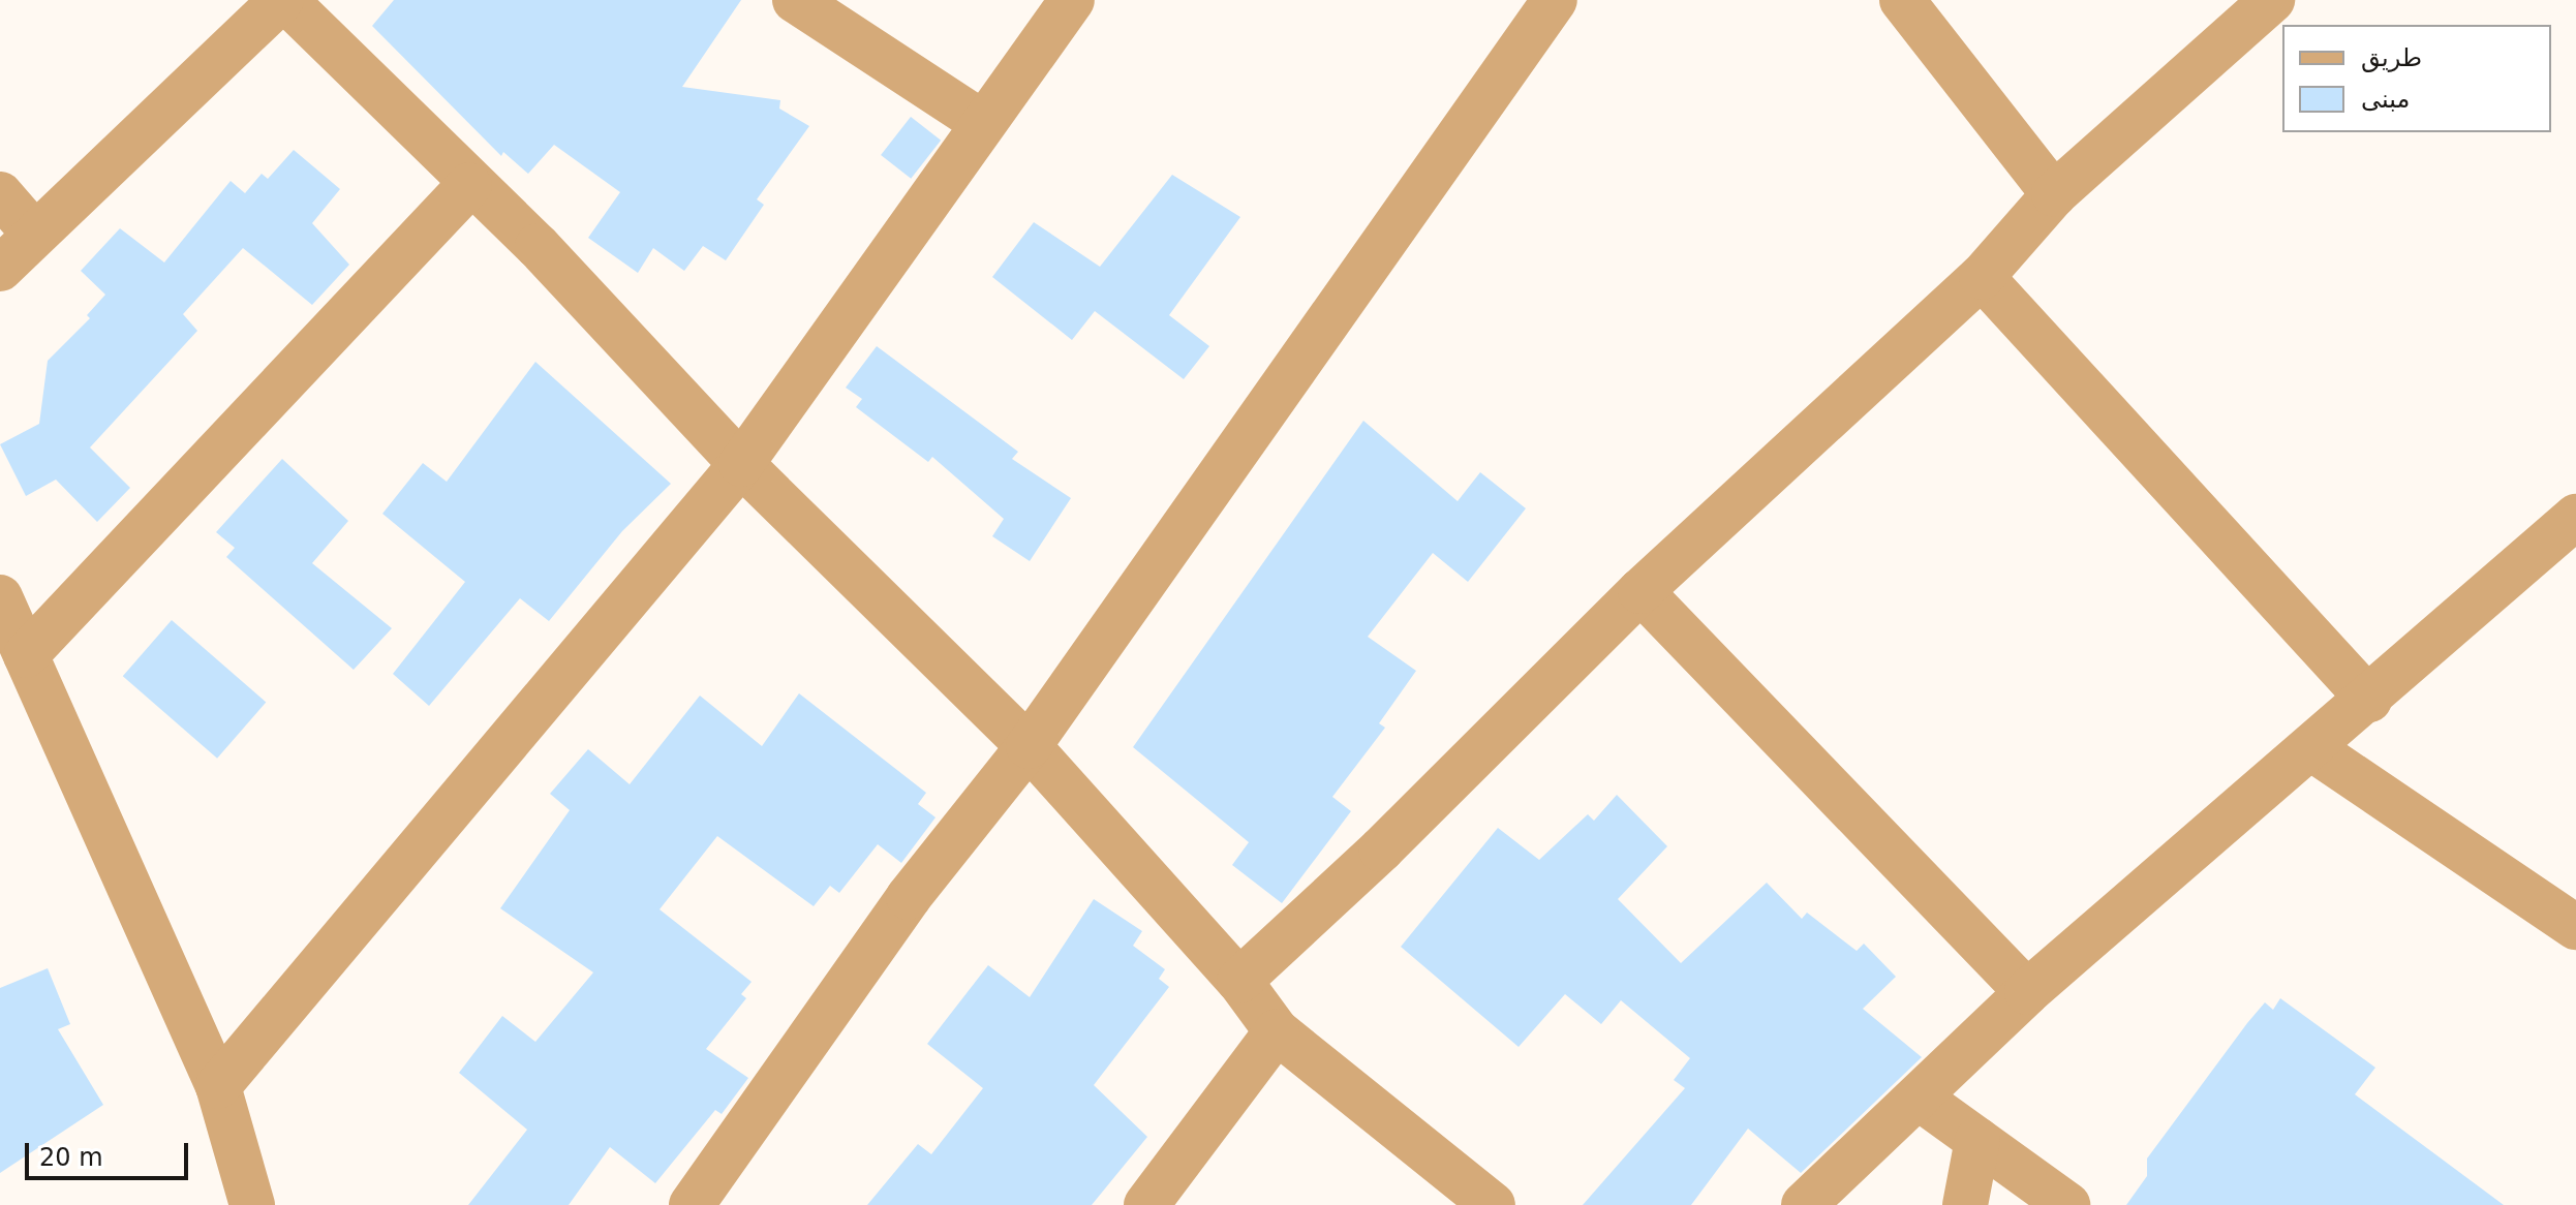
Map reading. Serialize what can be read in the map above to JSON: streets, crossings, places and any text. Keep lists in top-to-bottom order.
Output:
{
  "legend": ["طريق", "مبنى"],
  "scale_bar": "20 m"
}
